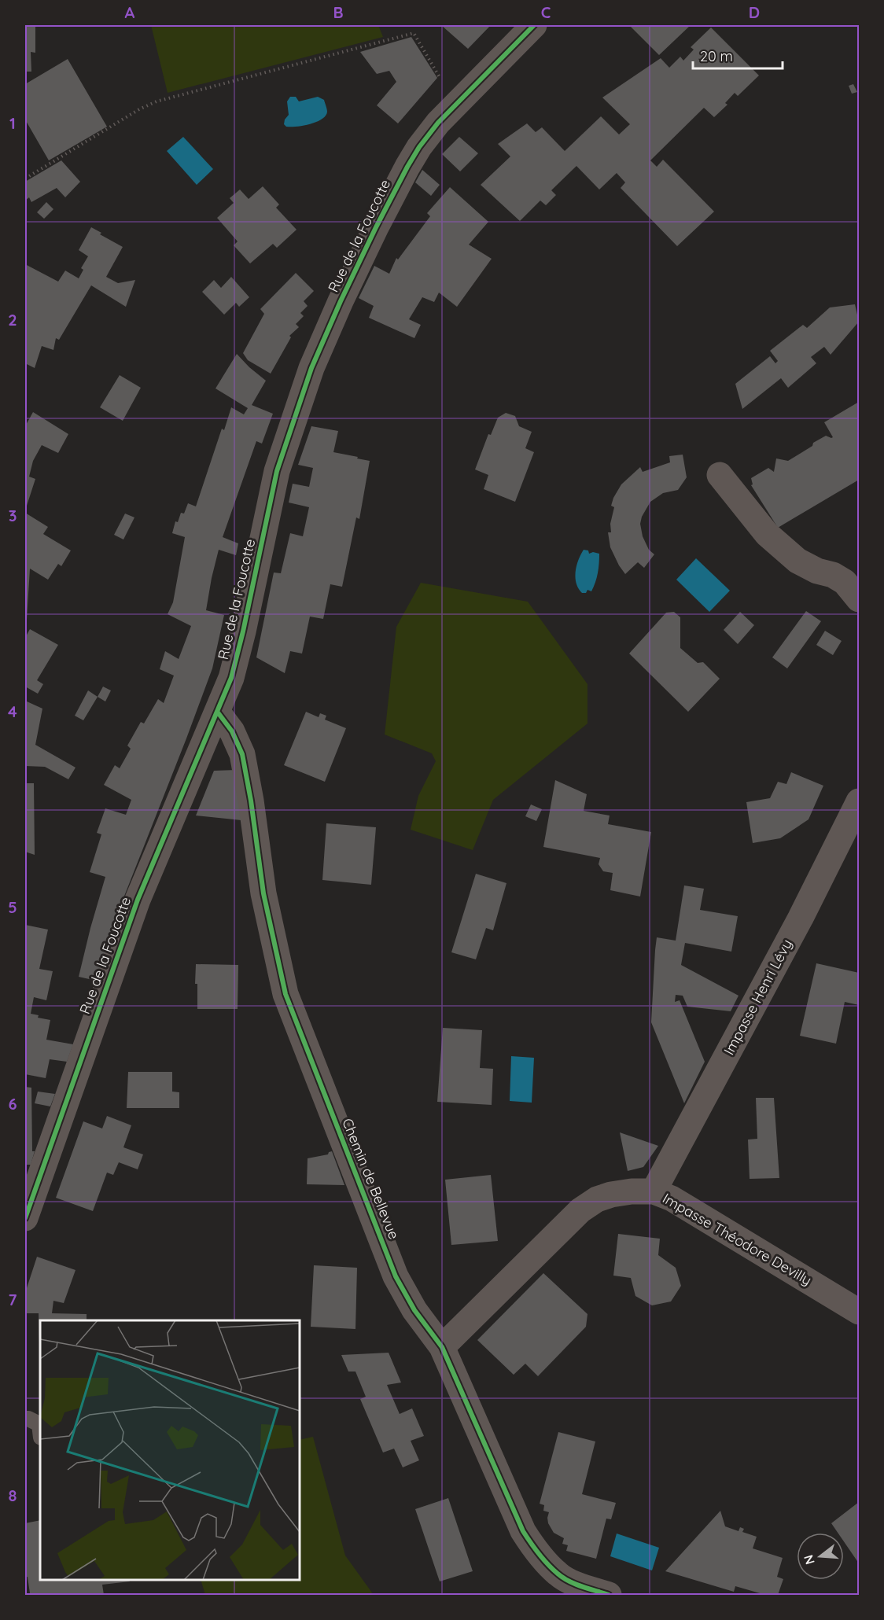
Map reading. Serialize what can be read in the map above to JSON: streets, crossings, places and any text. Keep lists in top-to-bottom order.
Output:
{
  "streets": {
    "street": [
      "Rue de la Foucotte",
      "Impasse Henri Lévy",
      "Chemin de Bellevue",
      "Impasse Théodore Devilly"
    ]
  },
  "crossings": [
    ["Rue de la Foucotte", "Chemin de Bellevue"],
    ["Impasse Henri Lévy", "Impasse Théodore Devilly"],
    ["Chemin de Bellevue", "Impasse Théodore Devilly"]
  ],
  "scale_bar": "20 m",
  "north": "left",
  "grid": {
    "columns": [
      "A",
      "B",
      "C",
      "D"
    ],
    "rows": [
      "1",
      "2",
      "3",
      "4",
      "5",
      "6",
      "7",
      "8"
    ]
  }
}
